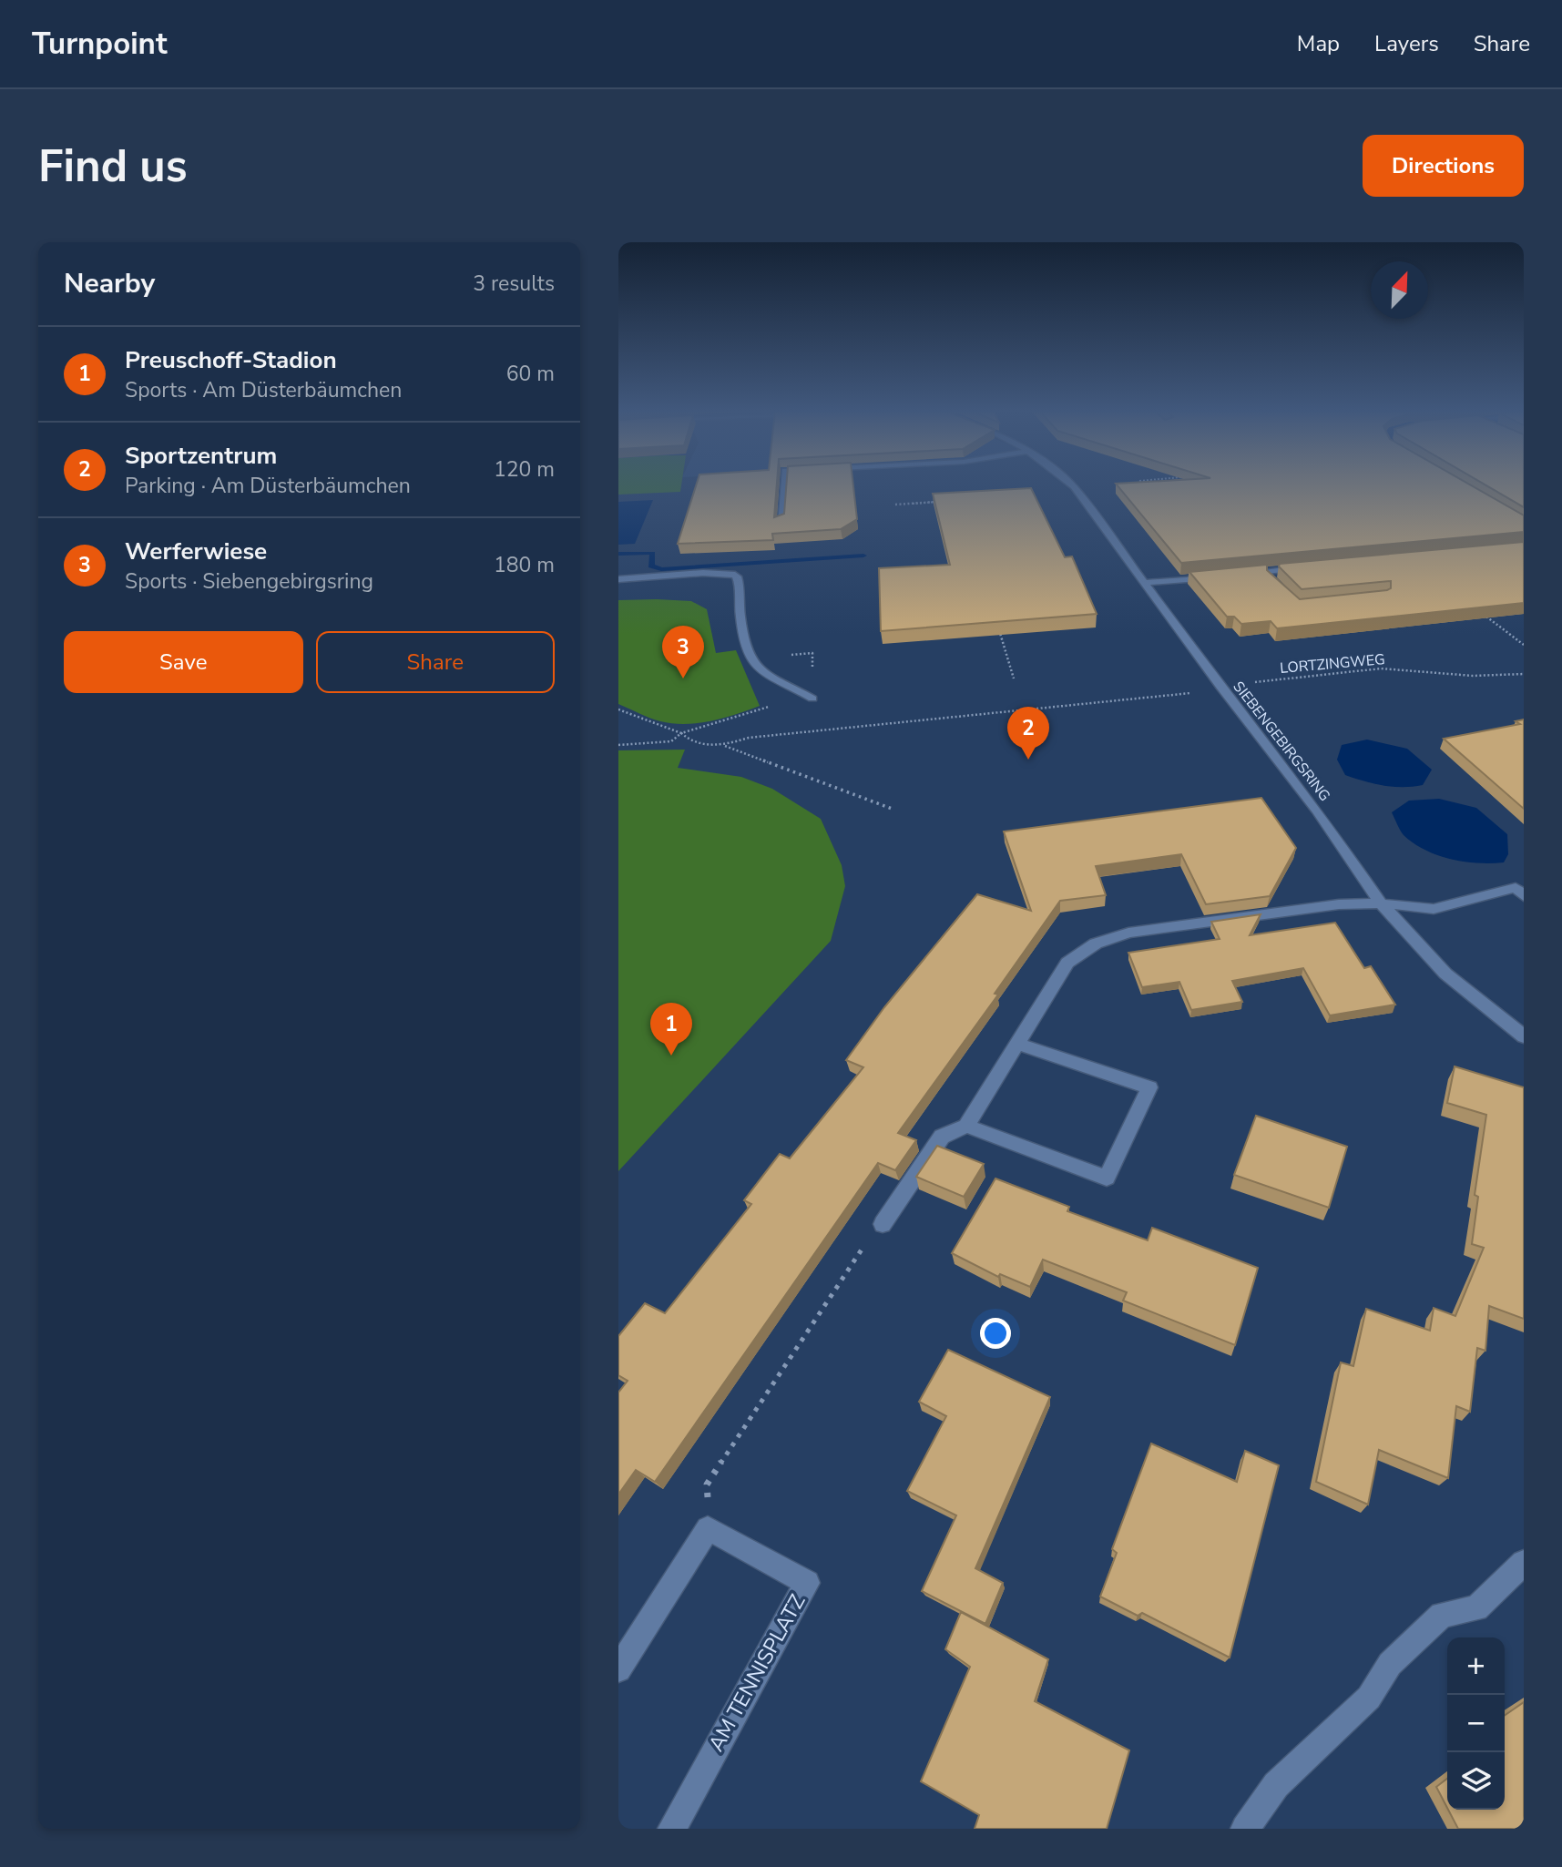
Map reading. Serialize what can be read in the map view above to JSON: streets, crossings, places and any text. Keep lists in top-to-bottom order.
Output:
{
  "streets": {
    "street": ["SIEBENGEBIRGSRING", "AM TENNISPLATZ"],
    "path": ["LORTZINGWEG"]
  },
  "crossings": [
    ["LORTZINGWEG", "SIEBENGEBIRGSRING"]
  ],
  "north": "top right",
  "page": {
    "header": "Turnpoint",
    "nav": ["Map", "Layers", "Share"],
    "buttons": [
      "Directions",
      ["Save", "Share"]
    ],
    "title": "Find us",
    "heading": ["Nearby", "3 results"],
    "list": [
      {
        "mark": "1",
        "name": "Preuschoff-Stadion",
        "note": "Sports · Am Düsterbäumchen",
        "value": "60 m"
      },
      {
        "mark": "2",
        "name": "Sportzentrum",
        "note": "Parking · Am Düsterbäumchen",
        "value": "120 m"
      },
      {
        "mark": "3",
        "name": "Werferwiese",
        "note": "Sports · Siebengebirgsring",
        "value": "180 m"
      }
    ],
    "pins": ["3", "2", "1"],
    "map_buttons": ["+", "−"]
  }
}
